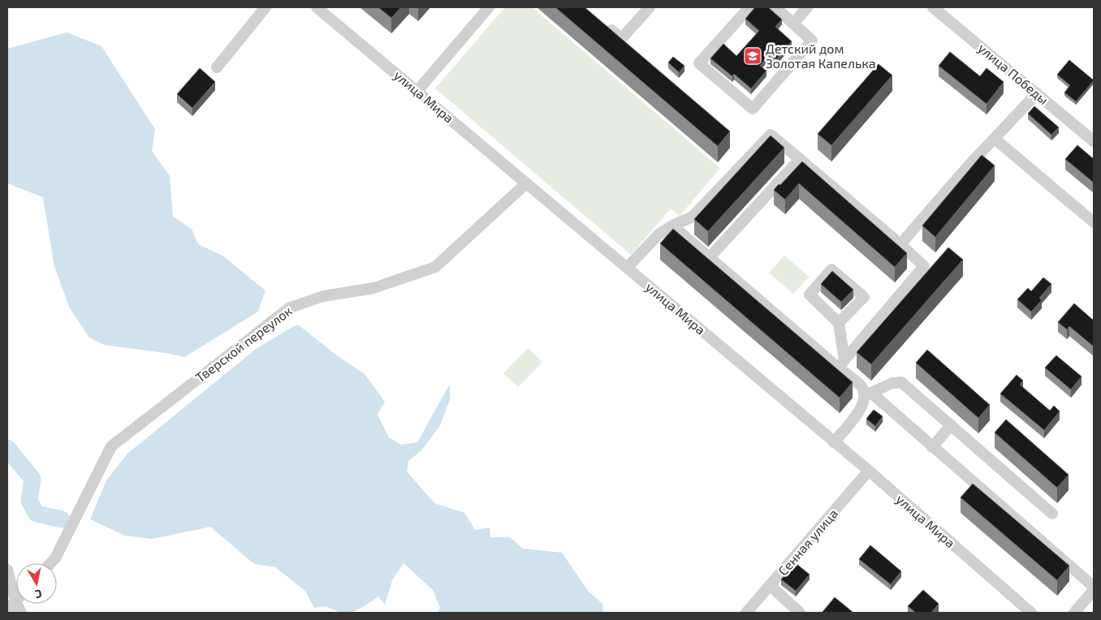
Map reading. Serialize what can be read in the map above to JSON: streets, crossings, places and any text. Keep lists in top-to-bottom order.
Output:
{
  "streets": {
    "street": [
      "улица Победы",
      "улица Мира",
      "Тверской переулок",
      "Сенная улица"
    ]
  },
  "crossings": [
    ["улица Мира", "Тверской переулок"],
    ["улица Мира", "Сенная улица"]
  ],
  "places": {
    "school or university": ["Детский дом Золотая Капелька"]
  },
  "north": "bottom"
}
